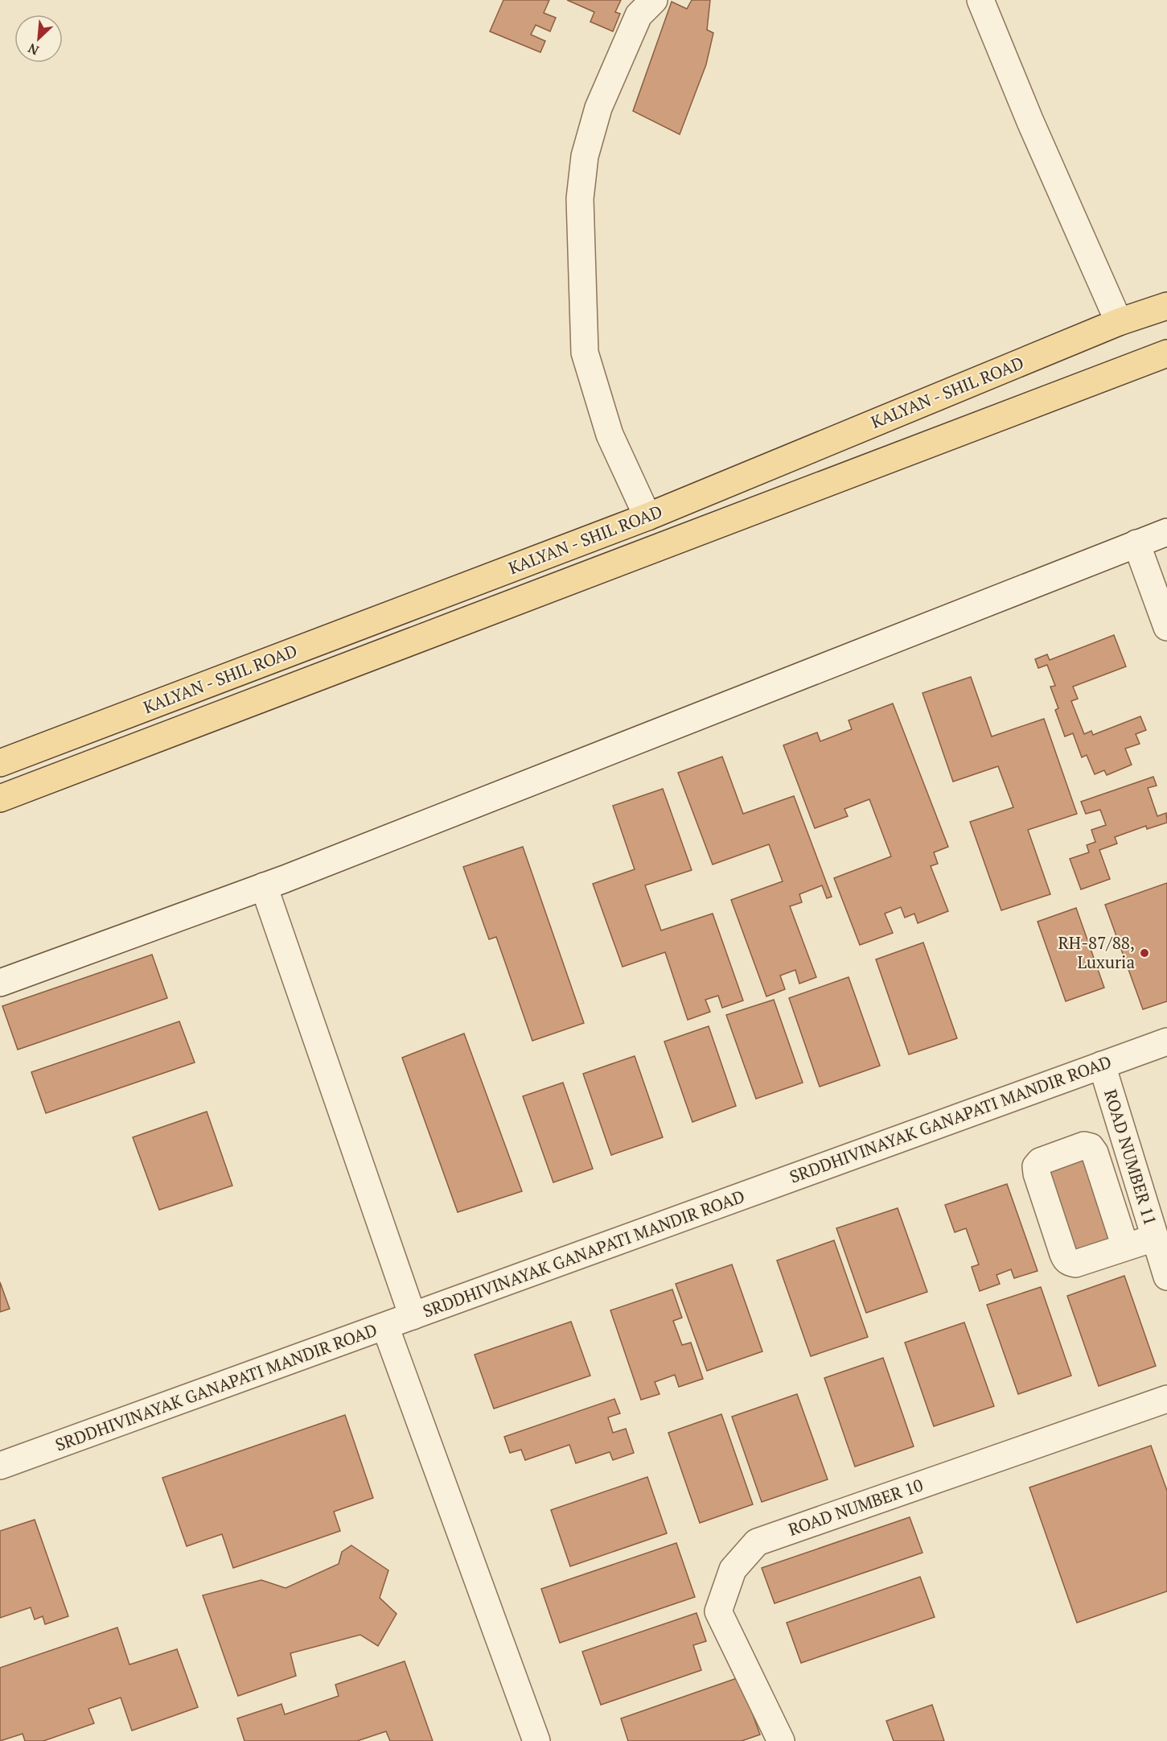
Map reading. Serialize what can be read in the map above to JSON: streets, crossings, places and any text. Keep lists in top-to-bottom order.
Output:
{
  "streets": {
    "main road": ["KALYAN - SHIL ROAD"],
    "street": ["SRDDHIVINAYAK GANAPATI MANDIR ROAD", "ROAD NUMBER 11", "ROAD NUMBER 10"]
  },
  "crossings": [
    ["SRDDHIVINAYAK GANAPATI MANDIR ROAD", "ROAD NUMBER 11"]
  ],
  "places": ["RH-87/88, Luxuria"],
  "north": "bottom left"
}
